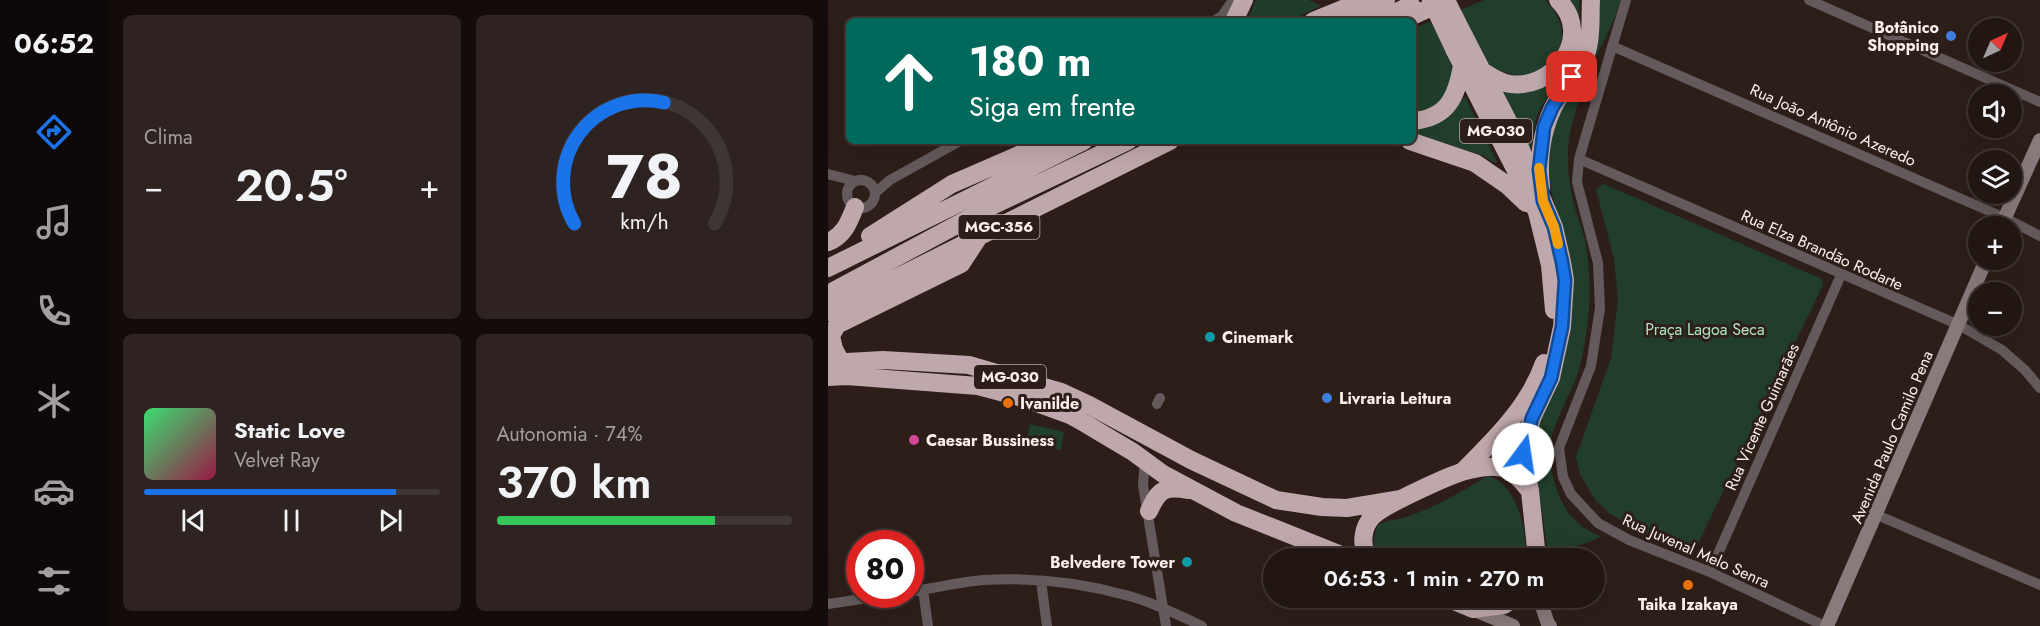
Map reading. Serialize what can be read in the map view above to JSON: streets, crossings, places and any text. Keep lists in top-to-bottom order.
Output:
{
  "streets": {
    "highway": ["MG-030", "MGC-356"],
    "street": [
      "Rua João Antônio Azeredo",
      "Rua Elza Brandão Rodarte",
      "Rua Vicente Guimarães",
      "Avenida Paulo Camilo Pena",
      "Rua Juvenal Melo Senra"
    ]
  },
  "crossings": [
    ["Rua João Antônio Azeredo", "Rua Juvenal Melo Senra"],
    ["Rua Elza Brandão Rodarte", "Rua Vicente Guimarães"],
    ["Rua Elza Brandão Rodarte", "Avenida Paulo Camilo Pena"],
    ["Rua Elza Brandão Rodarte", "Rua Juvenal Melo Senra"],
    ["Rua Vicente Guimarães", "Rua Juvenal Melo Senra"],
    ["Avenida Paulo Camilo Pena", "Rua Juvenal Melo Senra"]
  ],
  "parks": ["Praça Lagoa Seca"],
  "places": [
    "Botânico Shopping",
    "Cinemark",
    "Livraria Leitura",
    "Ivanilde",
    "Caesar Bussiness",
    "Belvedere Tower",
    "Taika Izakaya"
  ],
  "north": "top right",
  "page": {
    "tabs": "06:52",
    "tile": [
      "Clima",
      ["Autonomia · 74%", "370 km"]
    ],
    "map_buttons": ["+", "−"],
    "turn": ["180 m", "Siga em frente"],
    "heat": ["−", "20.5°", "+"],
    "song": ["Static Love", "Velvet Ray"],
    "limit": "80",
    "trip": "06:53 · 1 min · 270 m",
    "gauge": ["78", "km/h"]
  }
}
